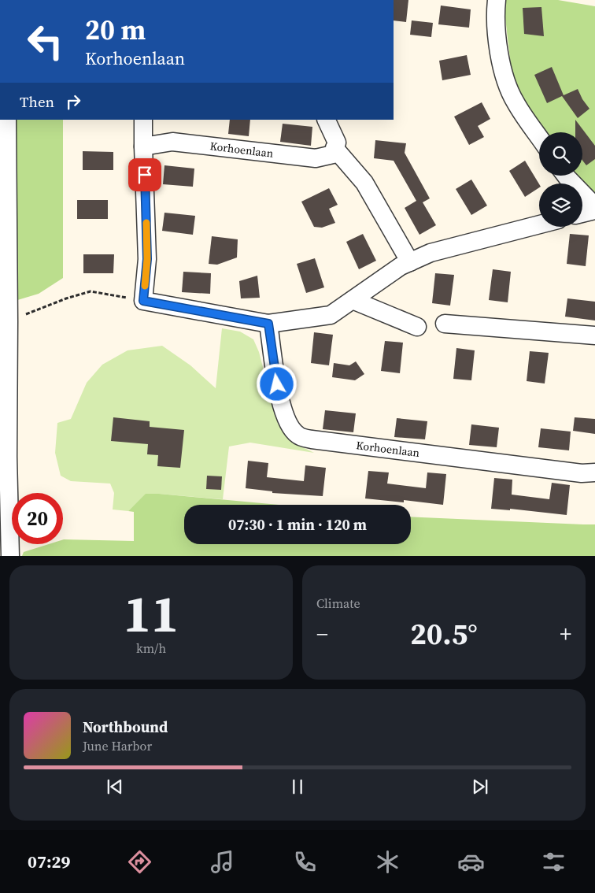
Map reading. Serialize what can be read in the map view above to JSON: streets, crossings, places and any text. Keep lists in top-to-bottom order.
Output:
{
  "streets": {
    "street": ["Korhoenlaan"]
  },
  "page": {
    "turn": ["20 m", "Korhoenlaan"],
    "then": "Then",
    "limit": "20",
    "trip": "07:30 · 1 min · 120 m",
    "tile": [
      ["11", "km/h"],
      "Climate"
    ],
    "heat": ["−", "20.5°", "+"],
    "song": ["Northbound", "June Harbor"],
    "tabs": "07:29"
  }
}
